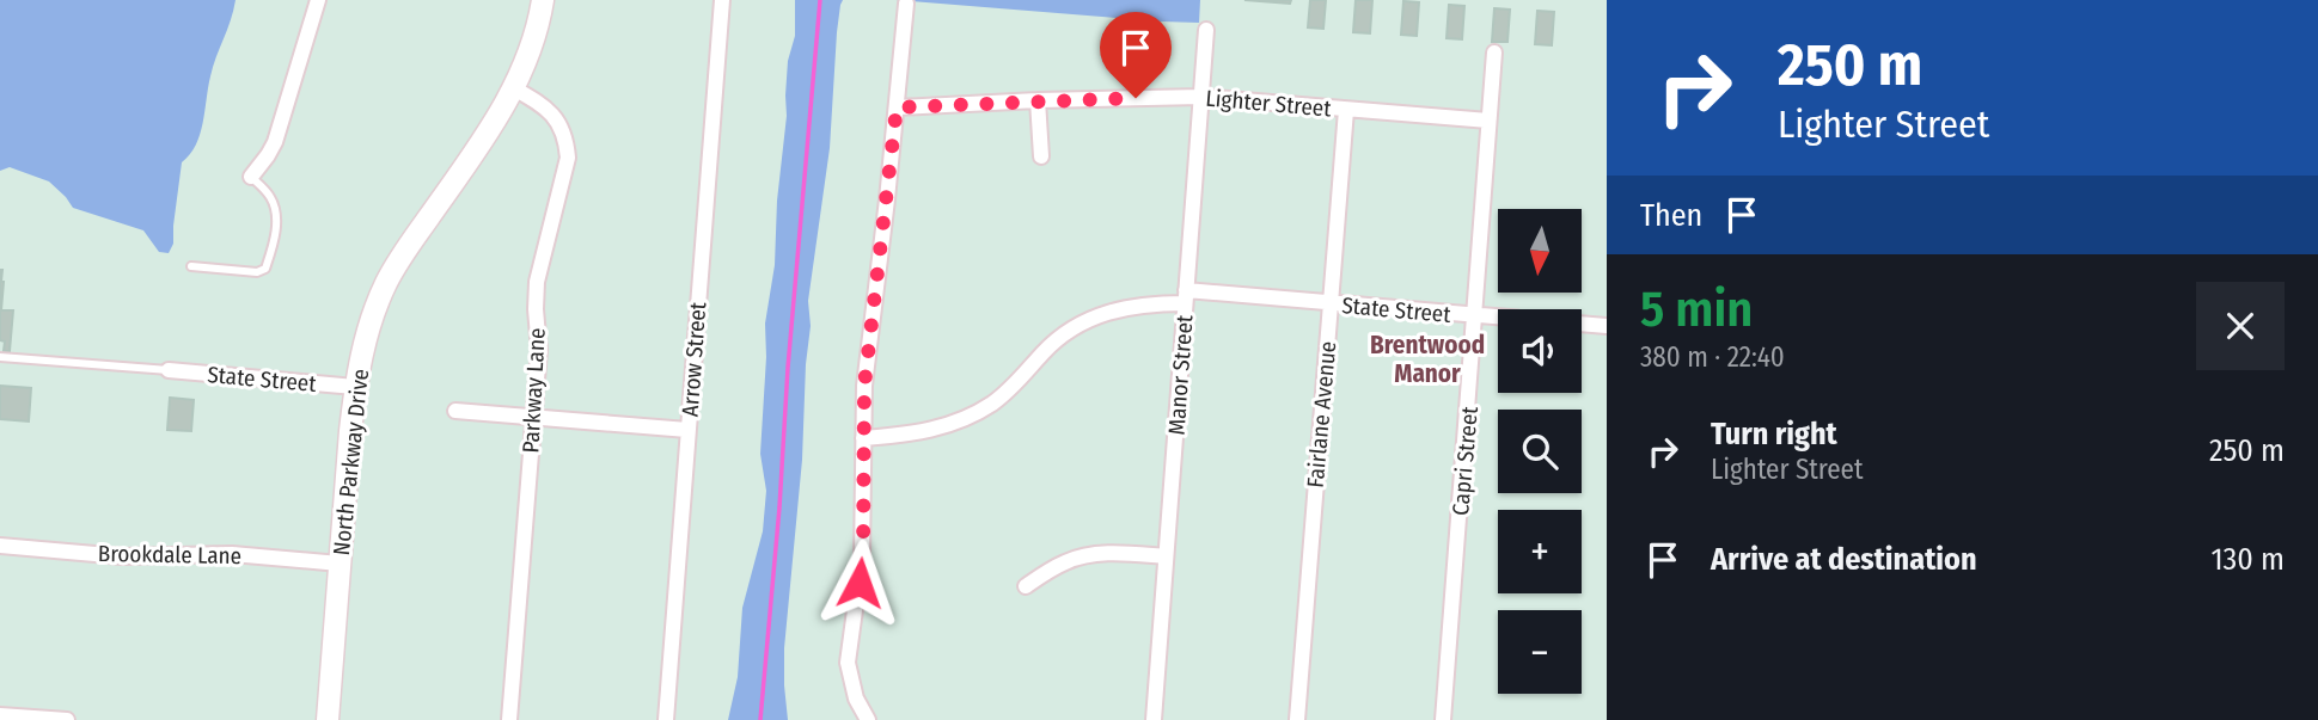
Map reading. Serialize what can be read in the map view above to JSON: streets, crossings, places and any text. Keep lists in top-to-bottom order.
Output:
{
  "streets": {
    "main road": ["North Parkway Drive"],
    "street": [
      "Lighter Street",
      "State Street",
      "Arrow Street",
      "Manor Street",
      "Parkway Lane",
      "Fairlane Avenue",
      "Capri Street",
      "Brookdale Lane"
    ]
  },
  "crossings": [
    ["Lighter Street", "Manor Street"],
    ["Lighter Street", "Fairlane Avenue"],
    ["Lighter Street", "Capri Street"],
    ["State Street", "Manor Street"],
    ["State Street", "Fairlane Avenue"],
    ["State Street", "Capri Street"],
    ["State Street", "North Parkway Drive"],
    ["Parkway Lane", "North Parkway Drive"],
    ["North Parkway Drive", "Brookdale Lane"]
  ],
  "districts": ["Brentwood Manor"],
  "north": "bottom",
  "page": {
    "turn": ["250 m", "Lighter Street"],
    "then": "Then",
    "map_buttons": ["+", "−"],
    "heading": ["5 min", "380 m · 22:40"],
    "list": [
      {
        "name": "Turn right",
        "note": "Lighter Street",
        "value": "250 m"
      },
      {
        "name": "Arrive at destination",
        "value": "130 m"
      }
    ]
  }
}
